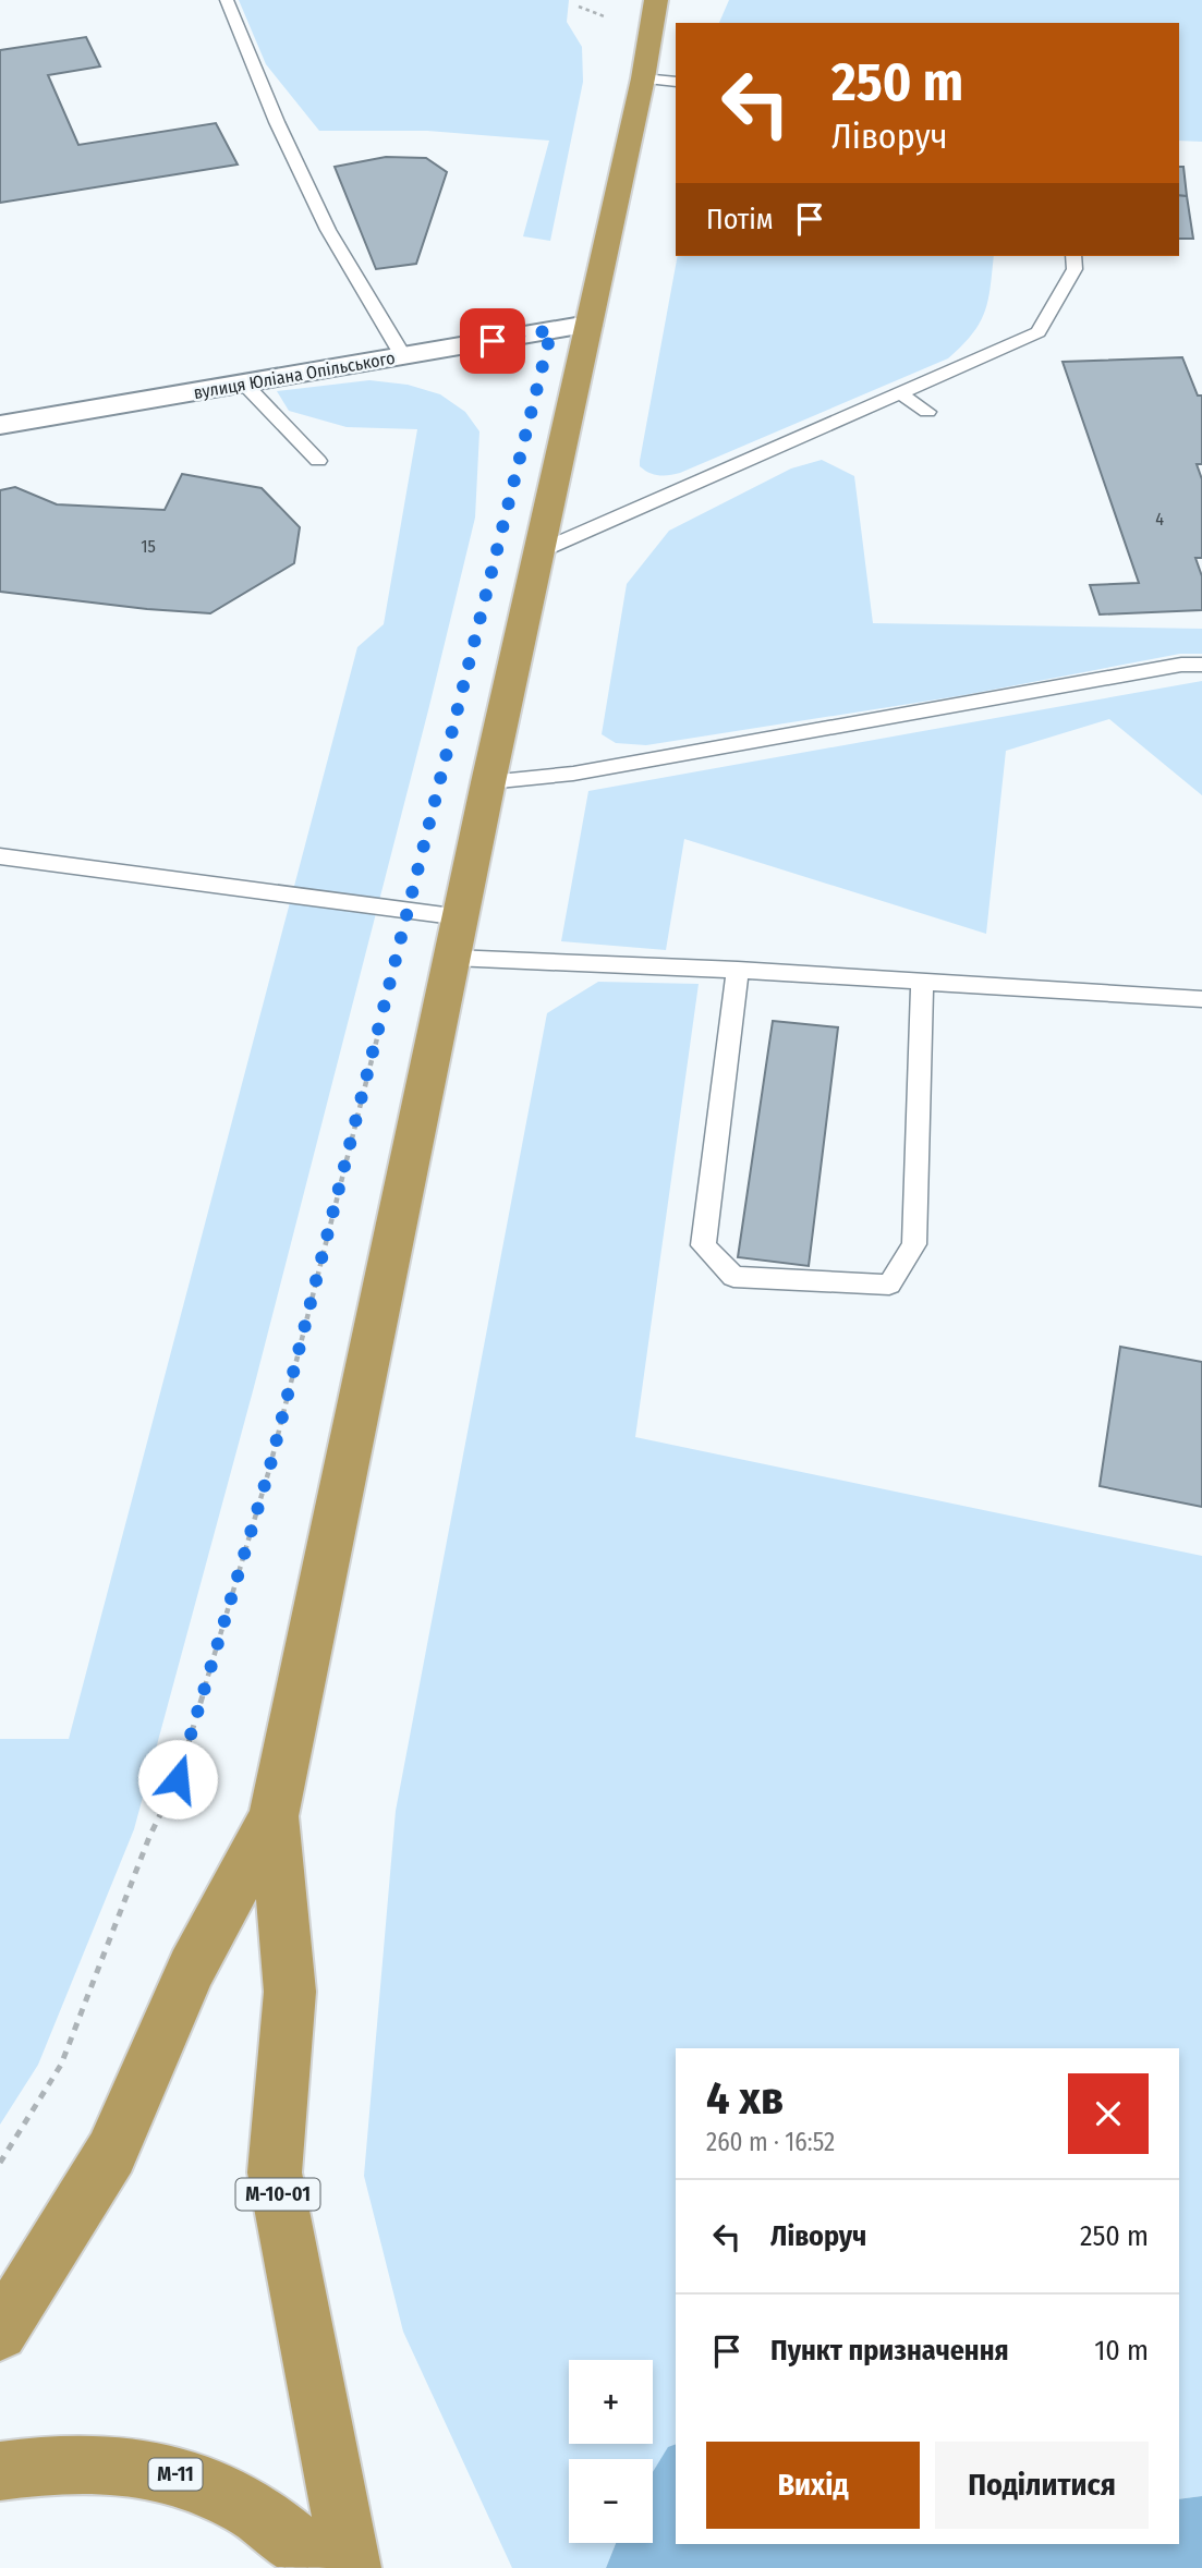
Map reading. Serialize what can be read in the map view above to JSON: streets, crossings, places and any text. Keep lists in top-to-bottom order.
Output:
{
  "streets": {
    "highway": ["М-10-01", "М-11"],
    "street": ["вулиця Юліана Опільського"]
  },
  "crossings": [
    ["вулиця Юліана Опільського", "М-10-01"]
  ],
  "house_numbers": ["4", "15"],
  "page": {
    "turn": ["250 m", "Ліворуч"],
    "then": "Потім",
    "heading": ["4 хв", "260 m · 16:52"],
    "list": [
      {
        "name": "Ліворуч",
        "value": "250 m"
      },
      {
        "name": "Пункт призначення",
        "value": "10 m"
      }
    ],
    "map_buttons": ["+", "−"],
    "buttons": ["Вихід", "Поділитися"]
  }
}
